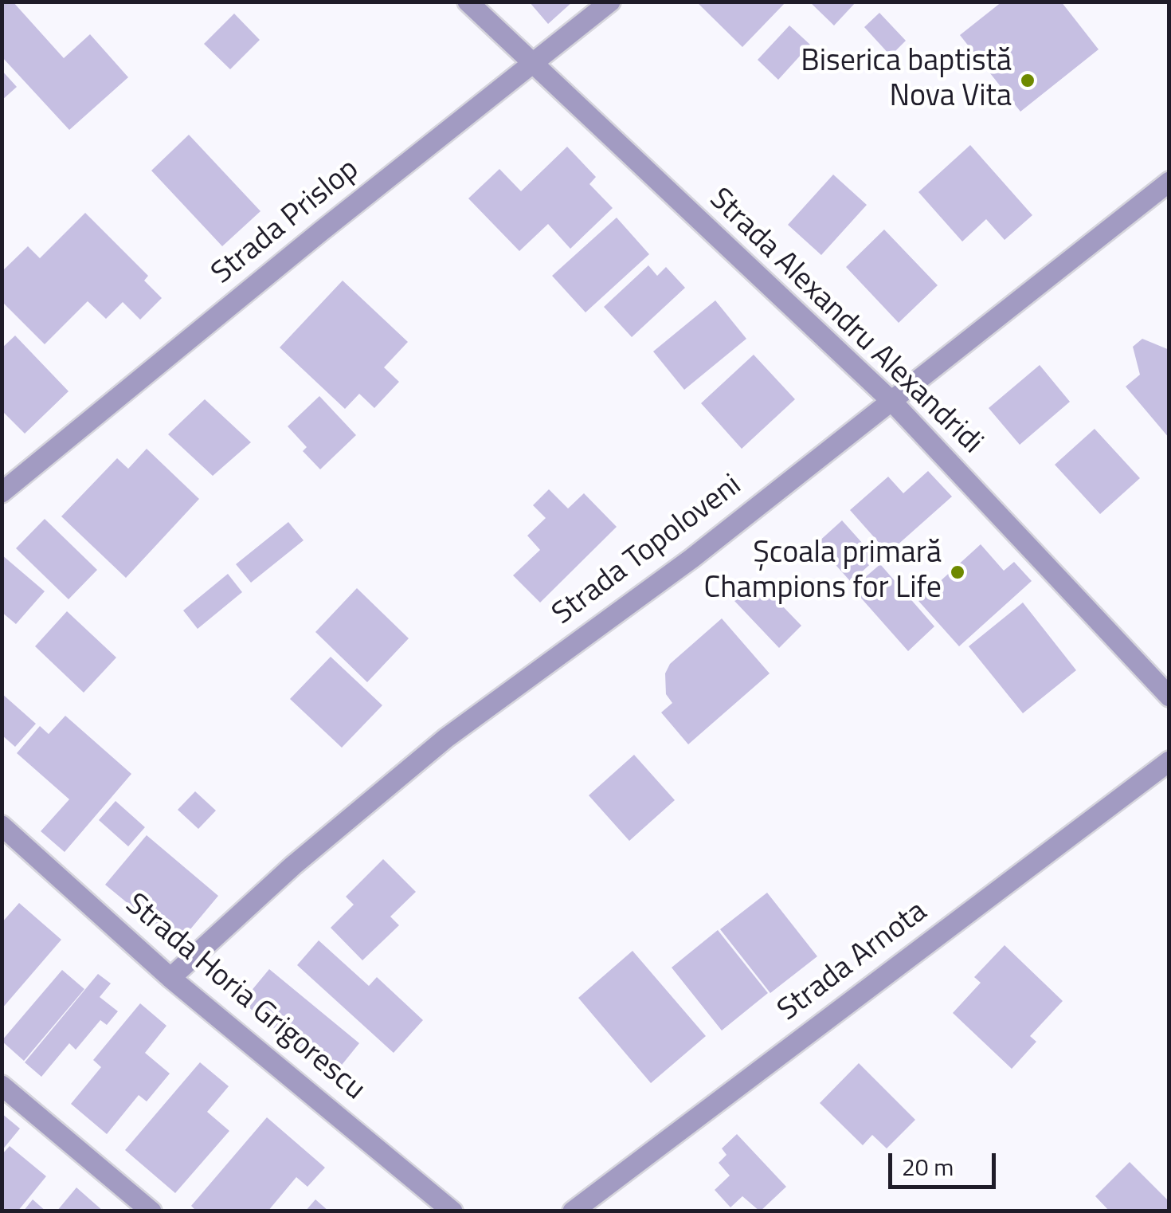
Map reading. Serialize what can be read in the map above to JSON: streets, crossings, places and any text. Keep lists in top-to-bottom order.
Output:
{
  "streets": {
    "street": [
      "Strada Prislop",
      "Strada Alexandru Alexandridi",
      "Strada Topoloveni",
      "Strada Arnota",
      "Strada Horia Grigorescu"
    ]
  },
  "crossings": [
    ["Strada Prislop", "Strada Alexandru Alexandridi"],
    ["Strada Alexandru Alexandridi", "Strada Topoloveni"],
    ["Strada Topoloveni", "Strada Horia Grigorescu"]
  ],
  "places": ["Biserica baptistă Nova Vita", "Școala primară Champions for Life"],
  "scale_bar": "20 m"
}
